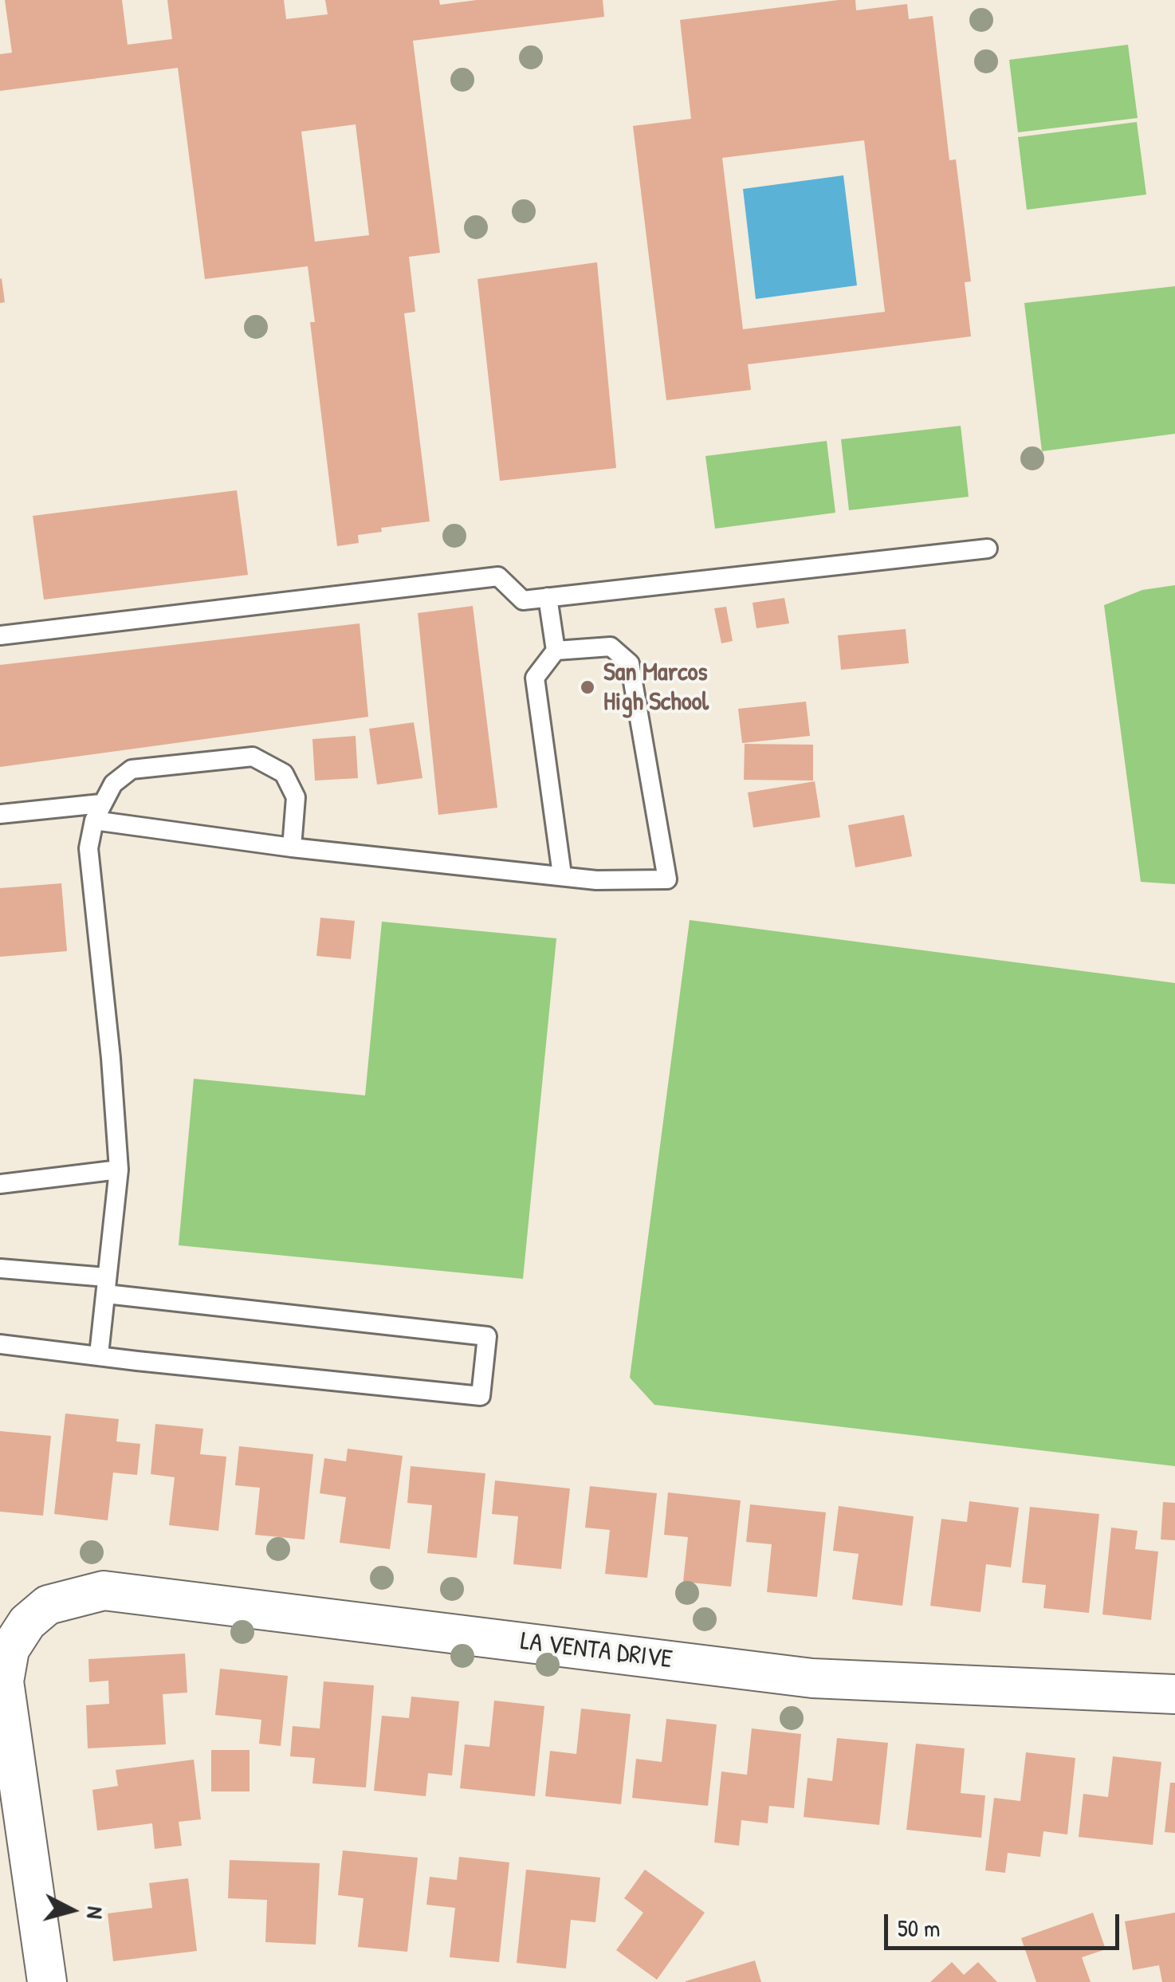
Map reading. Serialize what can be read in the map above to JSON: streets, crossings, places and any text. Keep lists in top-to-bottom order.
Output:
{
  "streets": {
    "street": ["LA VENTA DRIVE"]
  },
  "places": ["San Marcos High School"],
  "scale_bar": "50 m",
  "north": "right"
}
